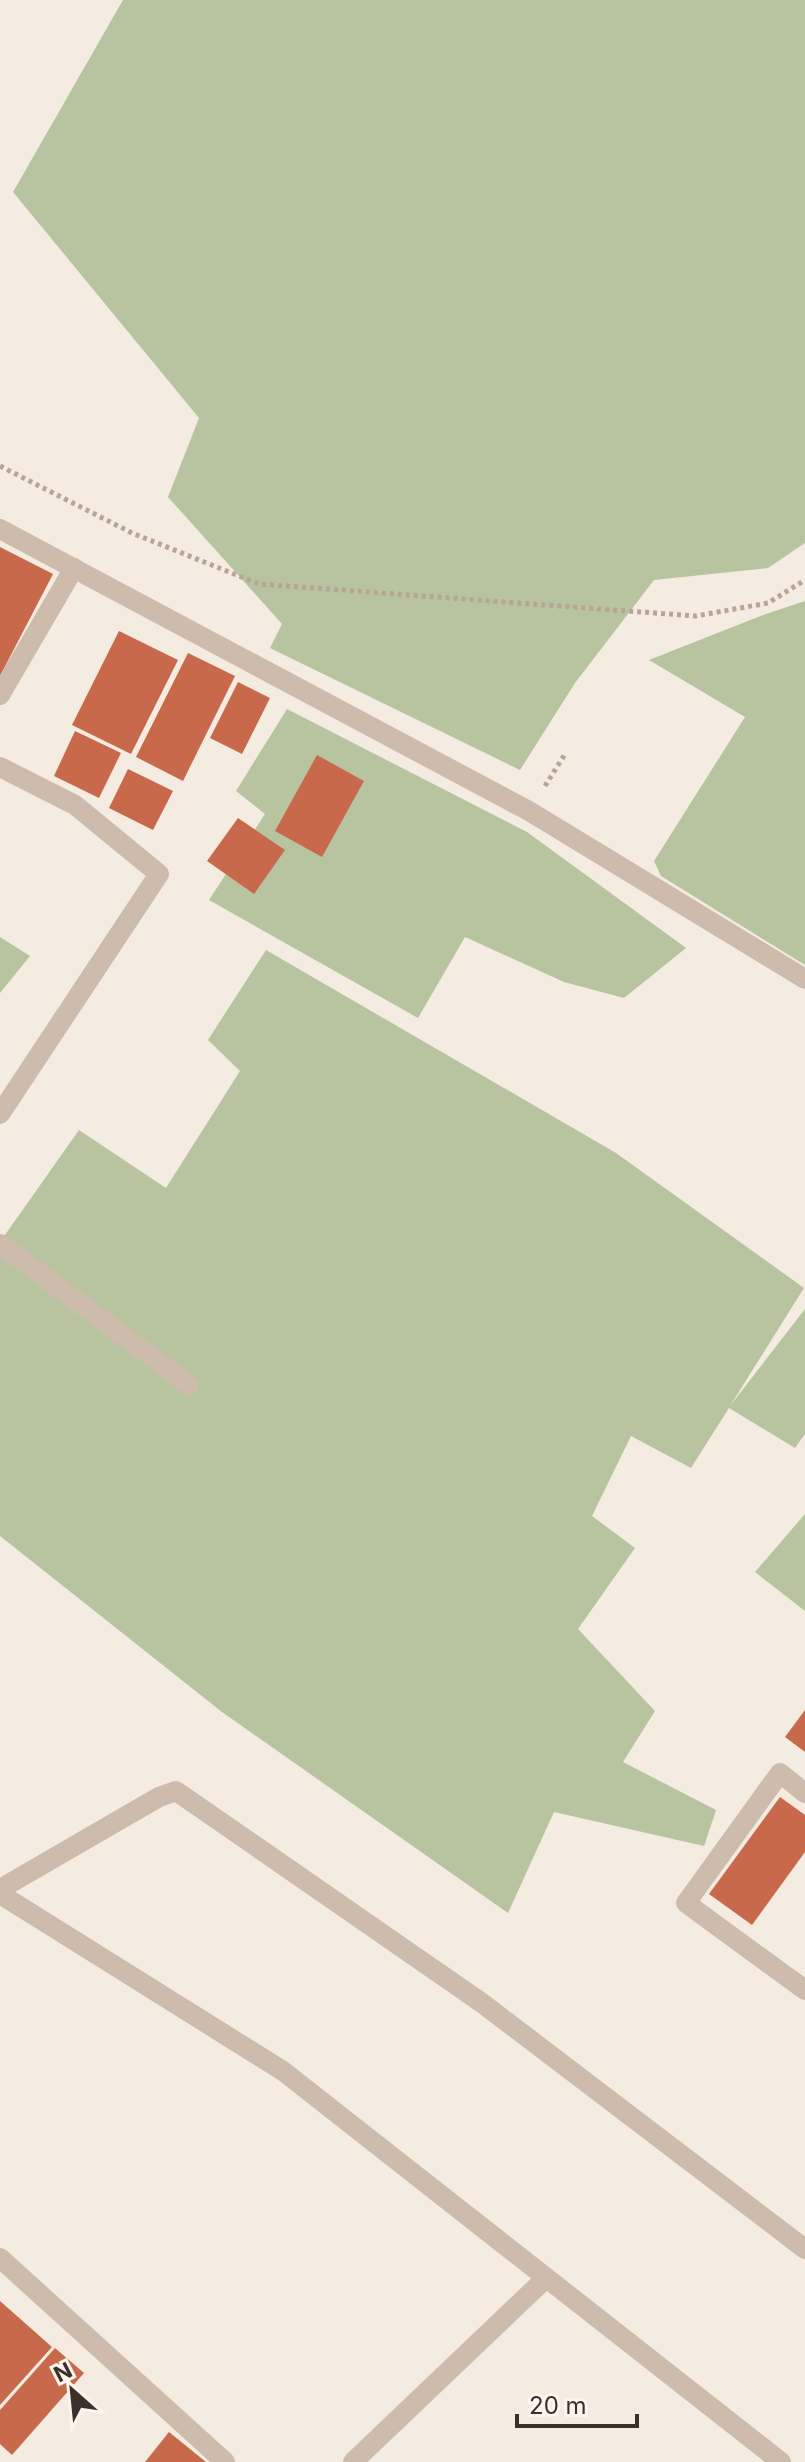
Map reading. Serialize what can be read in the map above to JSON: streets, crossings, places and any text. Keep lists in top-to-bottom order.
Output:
{
  "scale_bar": "20 m",
  "north": "top left"
}
